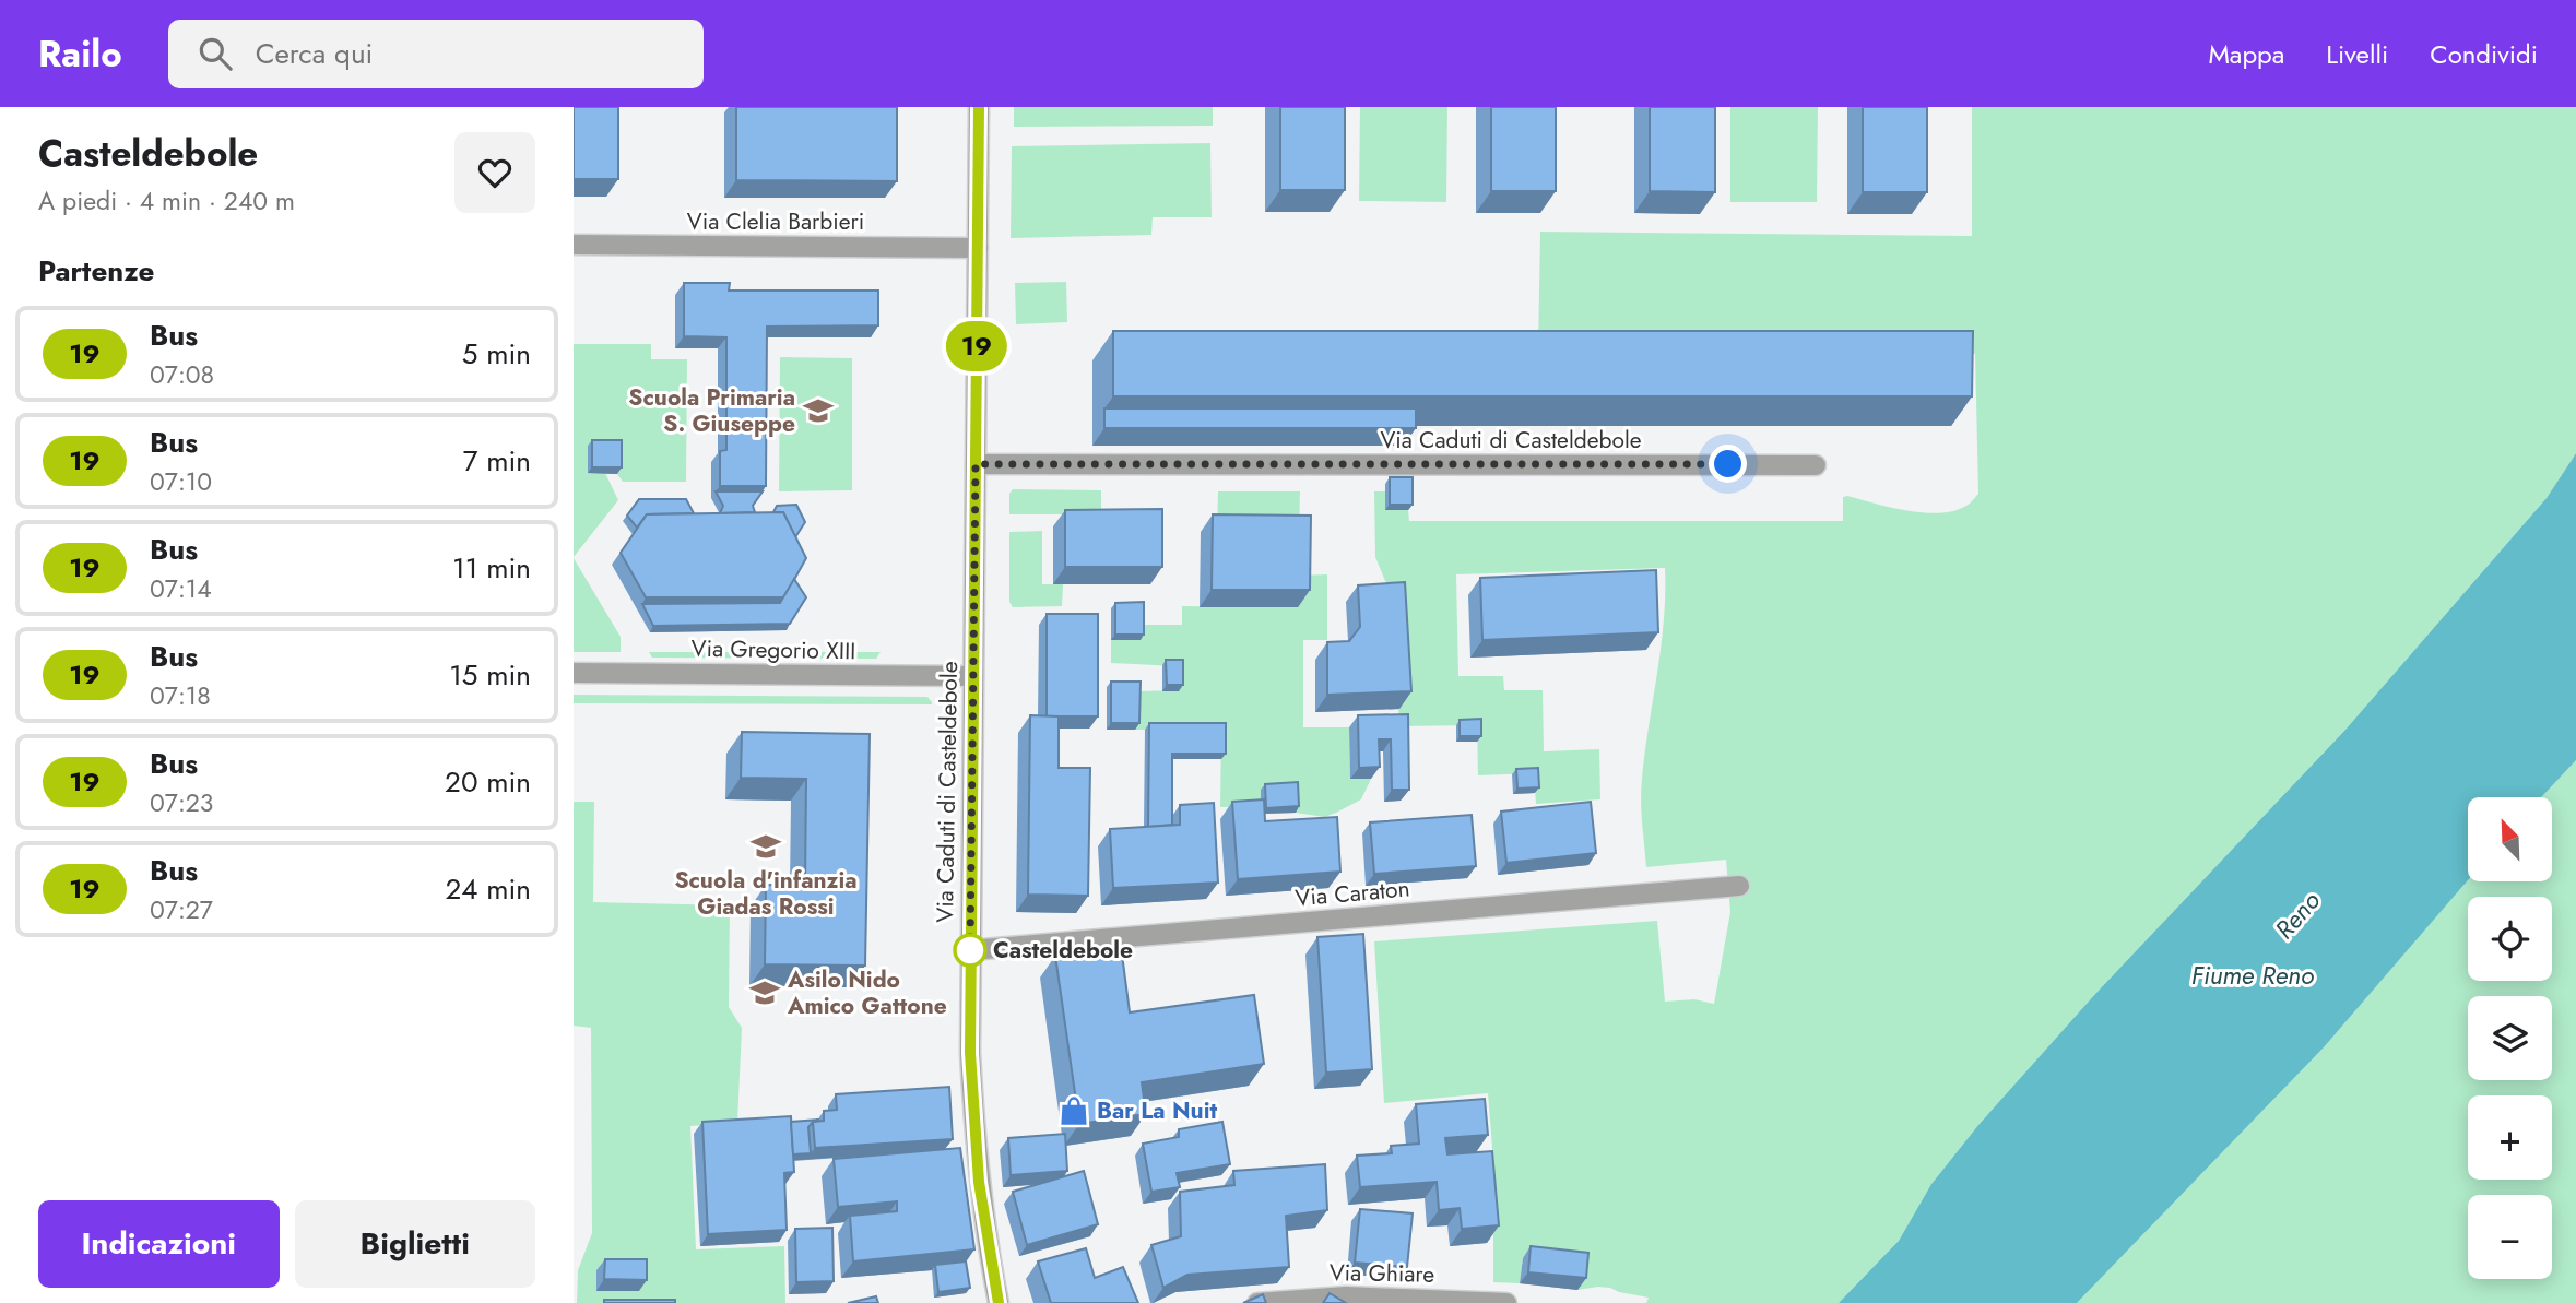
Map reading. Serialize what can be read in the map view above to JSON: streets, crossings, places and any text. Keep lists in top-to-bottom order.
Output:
{
  "streets": {
    "street": [
      "Via Clelia Barbieri",
      "Via Caduti di Casteldebole",
      "Via Gregorio XIII",
      "Via Caraton",
      "Via Ghiare"
    ]
  },
  "crossings": [
    ["Via Clelia Barbieri", "Via Caduti di Casteldebole"],
    ["Via Caduti di Casteldebole", "Via Gregorio XIII"],
    ["Via Caduti di Casteldebole", "Via Caraton"]
  ],
  "water": ["Reno", "Fiume Reno"],
  "places": {
    "school or university": ["Scuola Primaria S. Giuseppe", "Scuola d'infanzia Giadas Rossi", "Asilo Nido Amico Gattone"],
    "other": ["Casteldebole"],
    "shop": ["Bar La Nuit"]
  },
  "lines": ["bus line 19"],
  "north": "top left",
  "page": {
    "header": "Railo",
    "search": "Cerca qui",
    "nav": ["Mappa", "Livelli", "Condividi"],
    "heading": [
      ["Casteldebole", "A piedi · 4 min · 240 m"],
      "Partenze"
    ],
    "on_map": "19",
    "list": [
      {
        "mark": "19",
        "name": "Bus",
        "note": "07:08",
        "value": "5 min"
      },
      {
        "mark": "19",
        "name": "Bus",
        "note": "07:10",
        "value": "7 min"
      },
      {
        "mark": "19",
        "name": "Bus",
        "note": "07:14",
        "value": "11 min"
      },
      {
        "mark": "19",
        "name": "Bus",
        "note": "07:18",
        "value": "15 min"
      },
      {
        "mark": "19",
        "name": "Bus",
        "note": "07:23",
        "value": "20 min"
      },
      {
        "mark": "19",
        "name": "Bus",
        "note": "07:27",
        "value": "24 min"
      }
    ],
    "map_buttons": ["+", "−"],
    "buttons": ["Indicazioni", "Biglietti"]
  }
}
